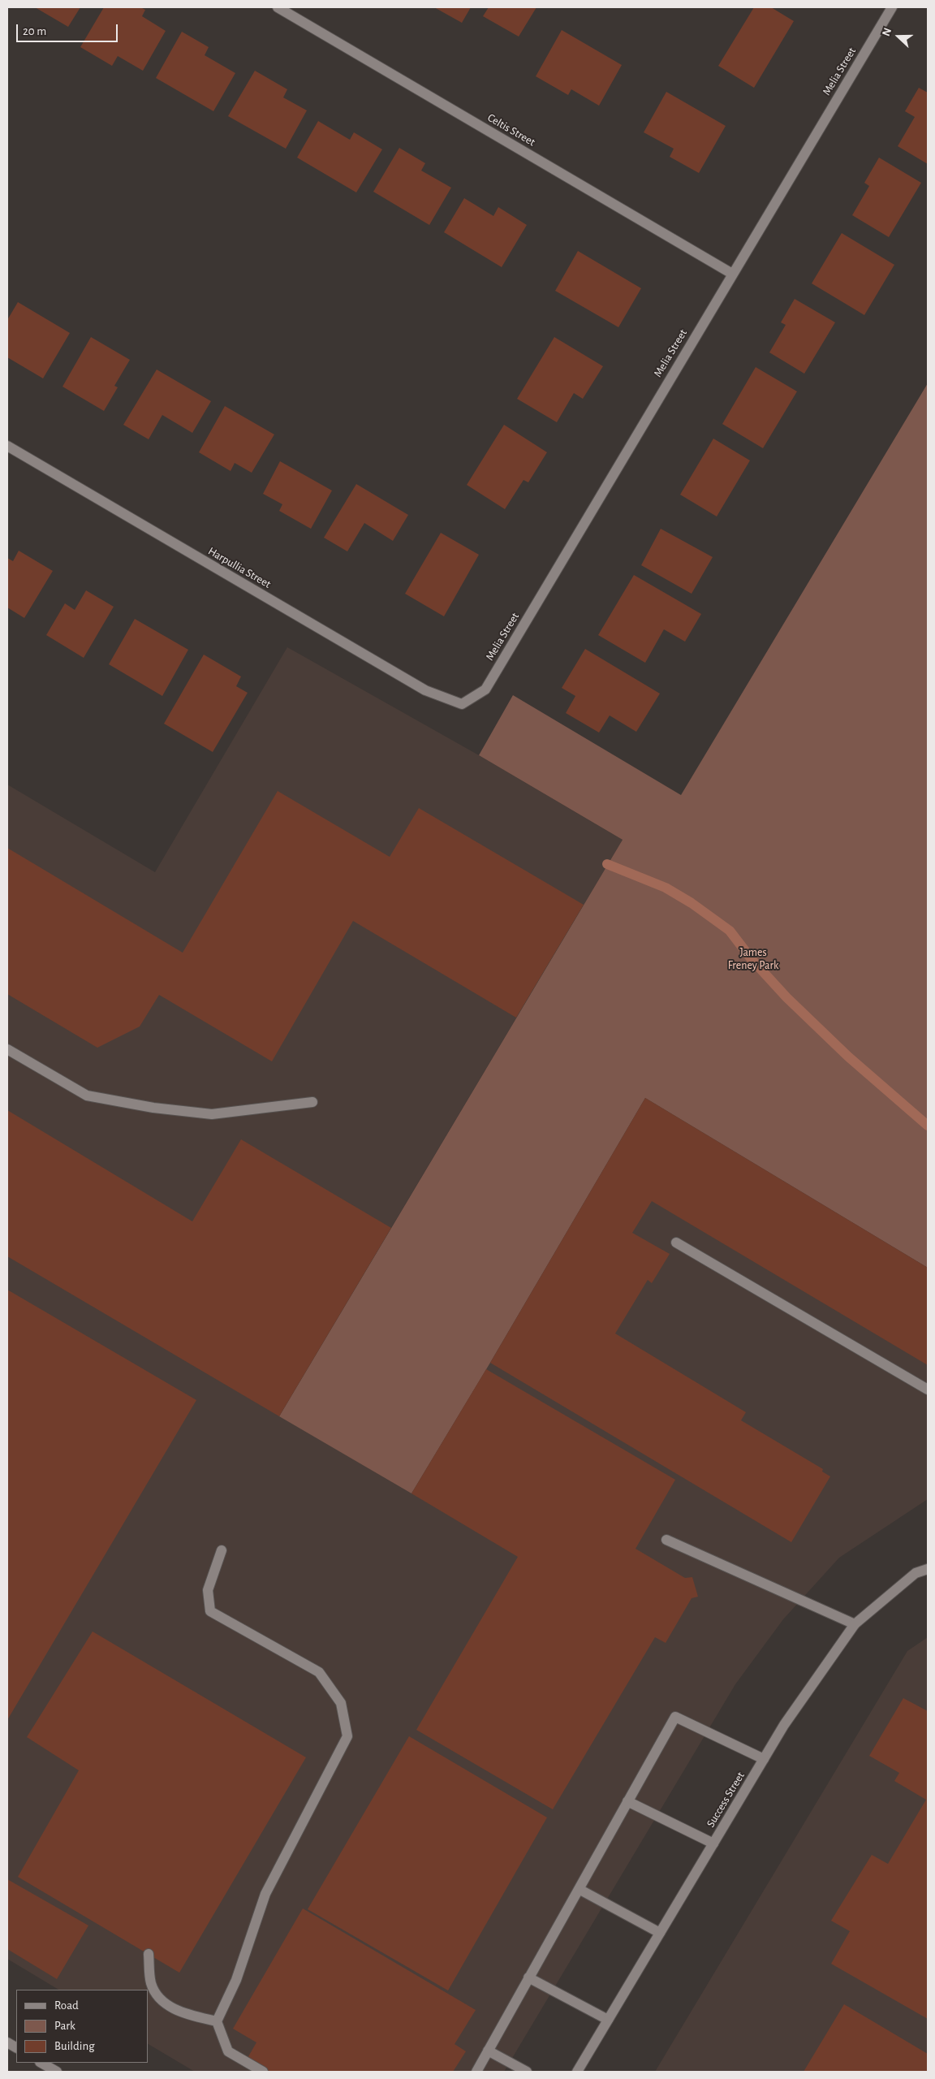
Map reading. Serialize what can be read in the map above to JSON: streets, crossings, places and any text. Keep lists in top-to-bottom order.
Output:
{
  "streets": {
    "street": [
      "Melia Street",
      "Celtis Street",
      "Harpullia Street",
      "Success Street"
    ]
  },
  "crossings": [
    ["Melia Street", "Celtis Street"],
    ["Melia Street", "Harpullia Street"]
  ],
  "parks": ["James Freney Park"],
  "legend": ["Road", "Park", "Building"],
  "scale_bar": "20 m",
  "north": "left"
}
